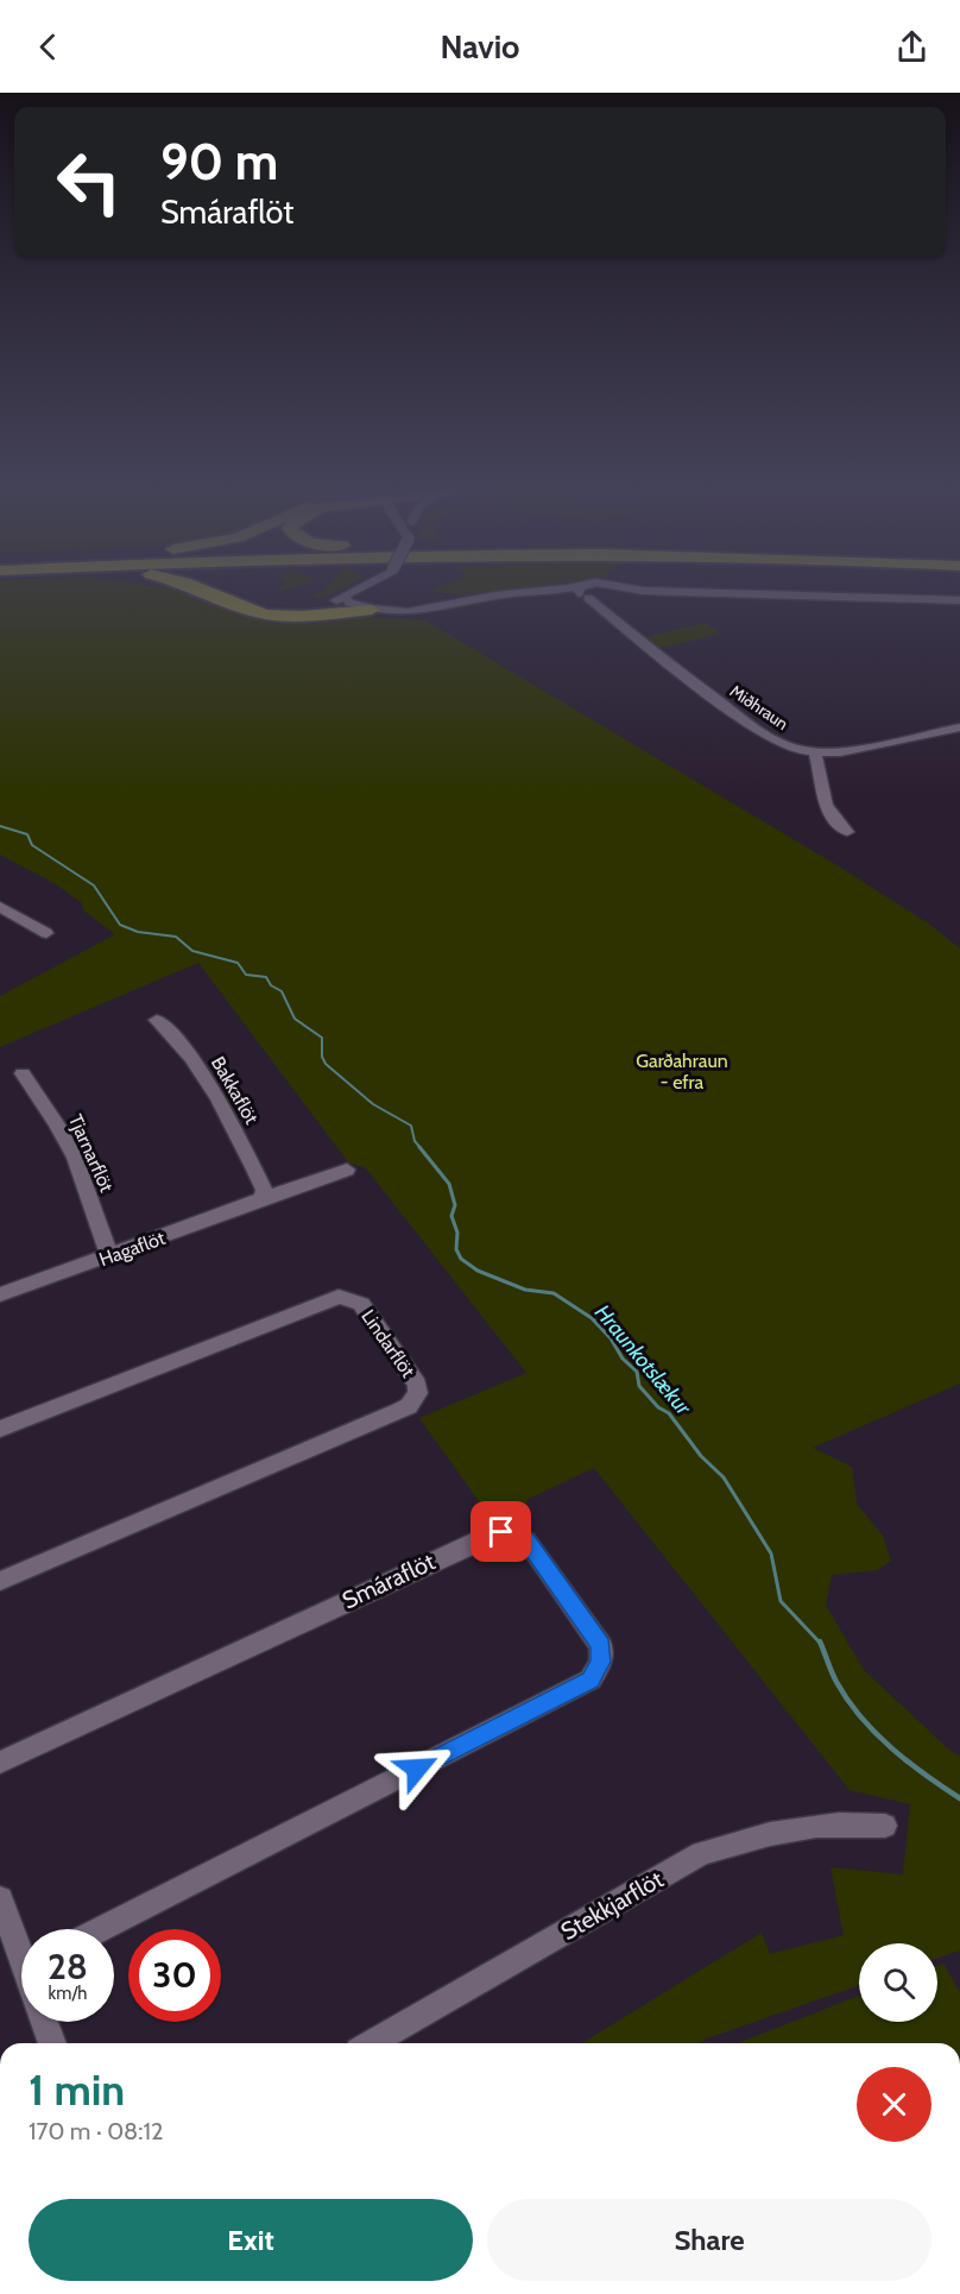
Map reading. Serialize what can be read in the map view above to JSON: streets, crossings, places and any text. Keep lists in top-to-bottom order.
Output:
{
  "streets": {
    "street": [
      "Miðhraun",
      "Bakkaflöt",
      "Tjarnarflöt",
      "Hagaflöt",
      "Lindarflöt",
      "Smáraflöt",
      "Stekkjarflöt"
    ]
  },
  "crossings": [
    ["Bakkaflöt", "Hagaflöt"],
    ["Tjarnarflöt", "Hagaflöt"]
  ],
  "water": ["Hraunkotslækur"],
  "parks": ["Garðahraun - efra"],
  "page": {
    "header": "Navio",
    "turn": ["90 m", "Smáraflöt"],
    "speed": "28 km/h",
    "limit": "30",
    "heading": ["1 min", "170 m · 08:12"],
    "buttons": ["Exit", "Share"]
  }
}
